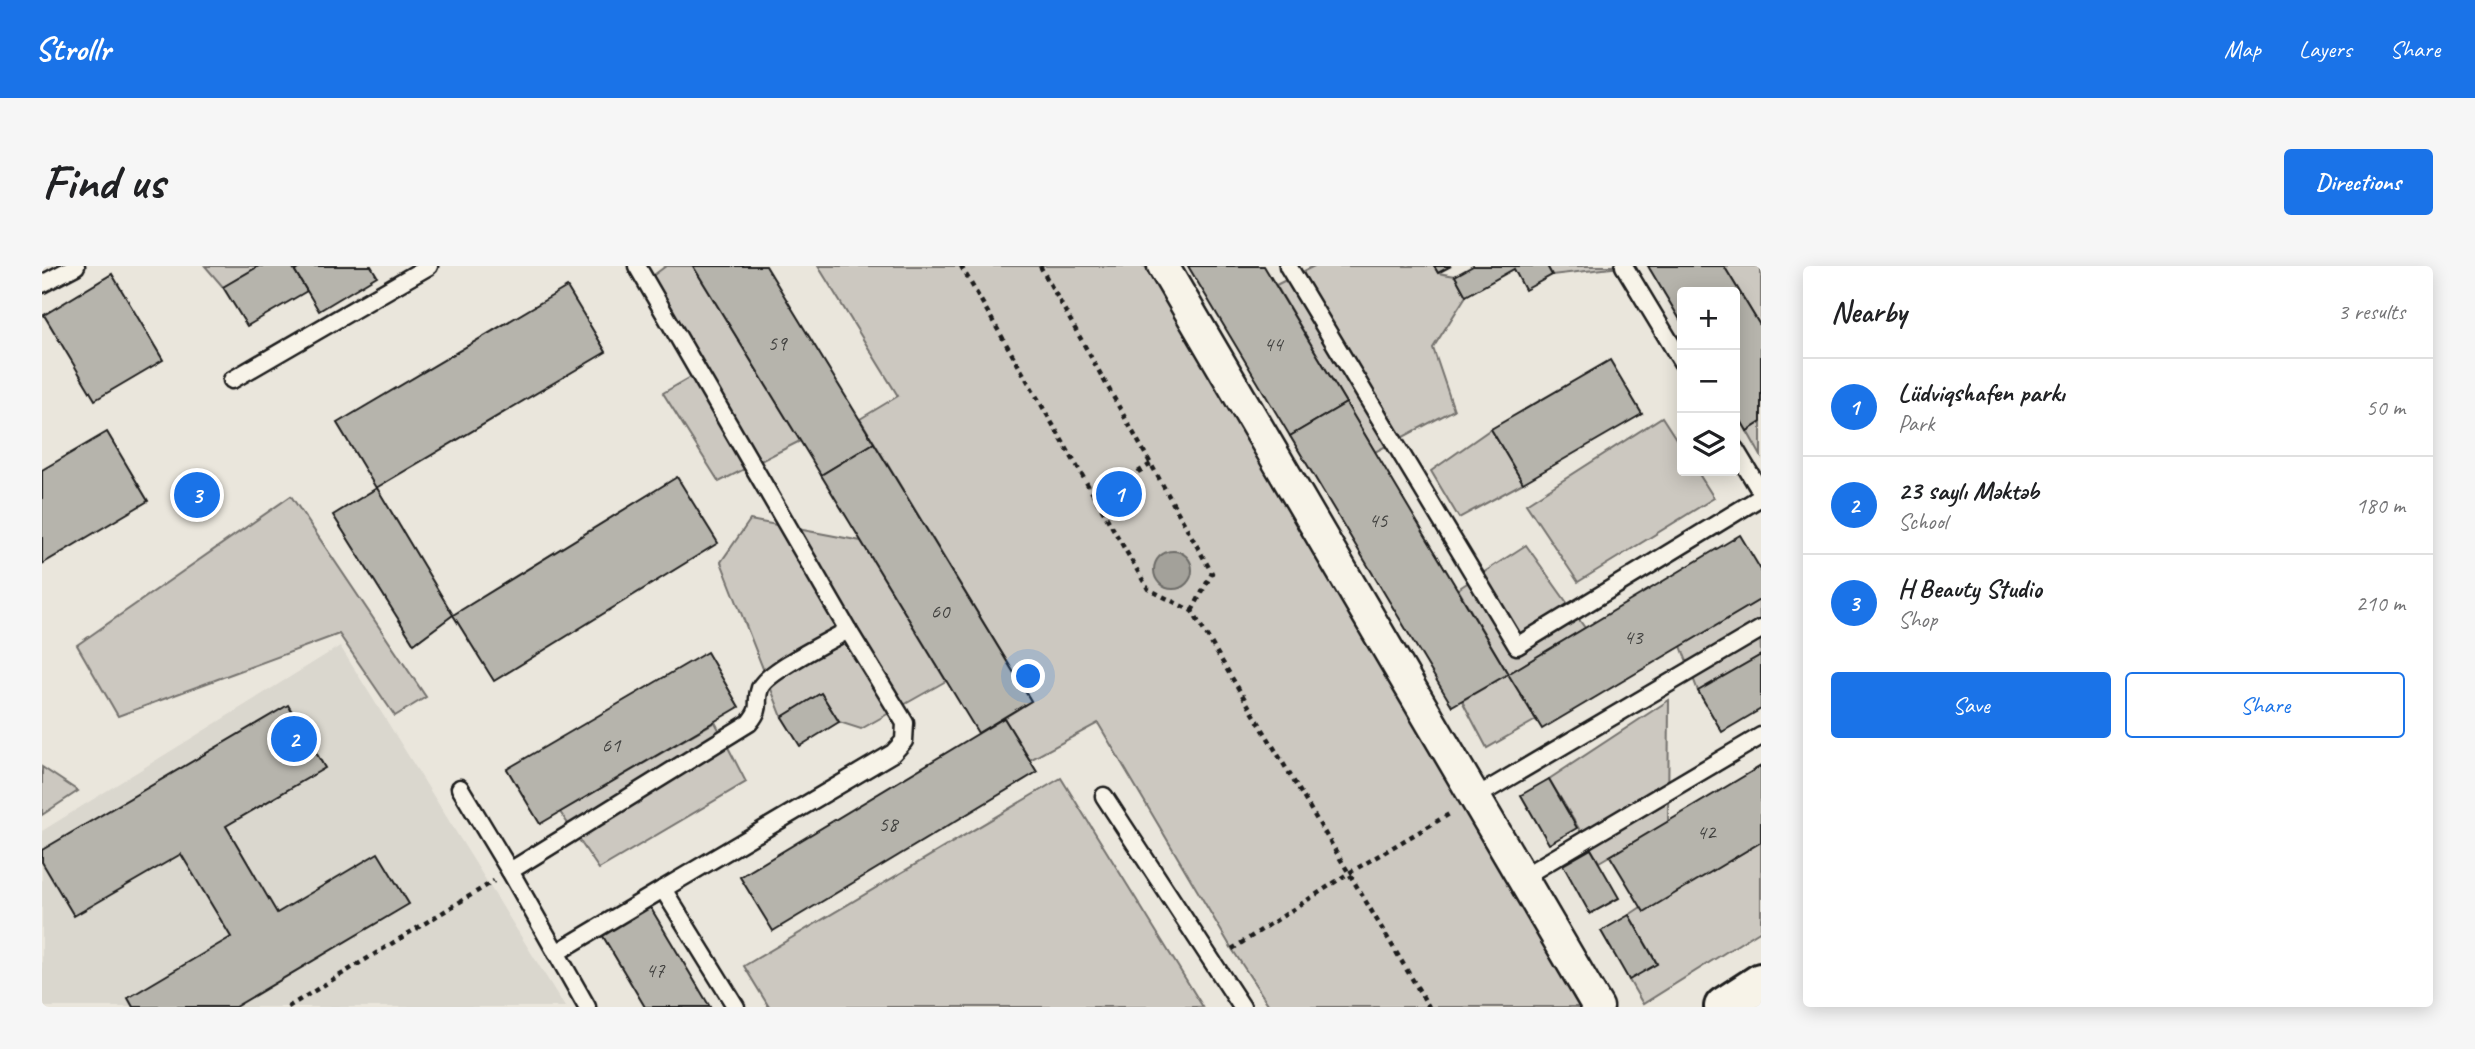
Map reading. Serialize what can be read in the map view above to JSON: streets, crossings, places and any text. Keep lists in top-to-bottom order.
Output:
{
  "house_numbers": [
    "59",
    "44",
    "45",
    "60",
    "43",
    "61",
    "58",
    "42",
    "47"
  ],
  "page": {
    "header": "Strollr",
    "nav": ["Map", "Layers", "Share"],
    "buttons": [
      "Directions",
      ["Save", "Share"]
    ],
    "title": "Find us",
    "heading": ["Nearby", "3 results"],
    "map_buttons": ["+", "−"],
    "list": [
      {
        "mark": "1",
        "name": "Lüdviqshafen parkı",
        "note": "Park",
        "value": "50 m"
      },
      {
        "mark": "2",
        "name": "23 saylı Məktəb",
        "note": "School",
        "value": "180 m"
      },
      {
        "mark": "3",
        "name": "H Beauty Studio",
        "note": "Shop",
        "value": "210 m"
      }
    ],
    "pins": ["1", "3", "2"]
  }
}
